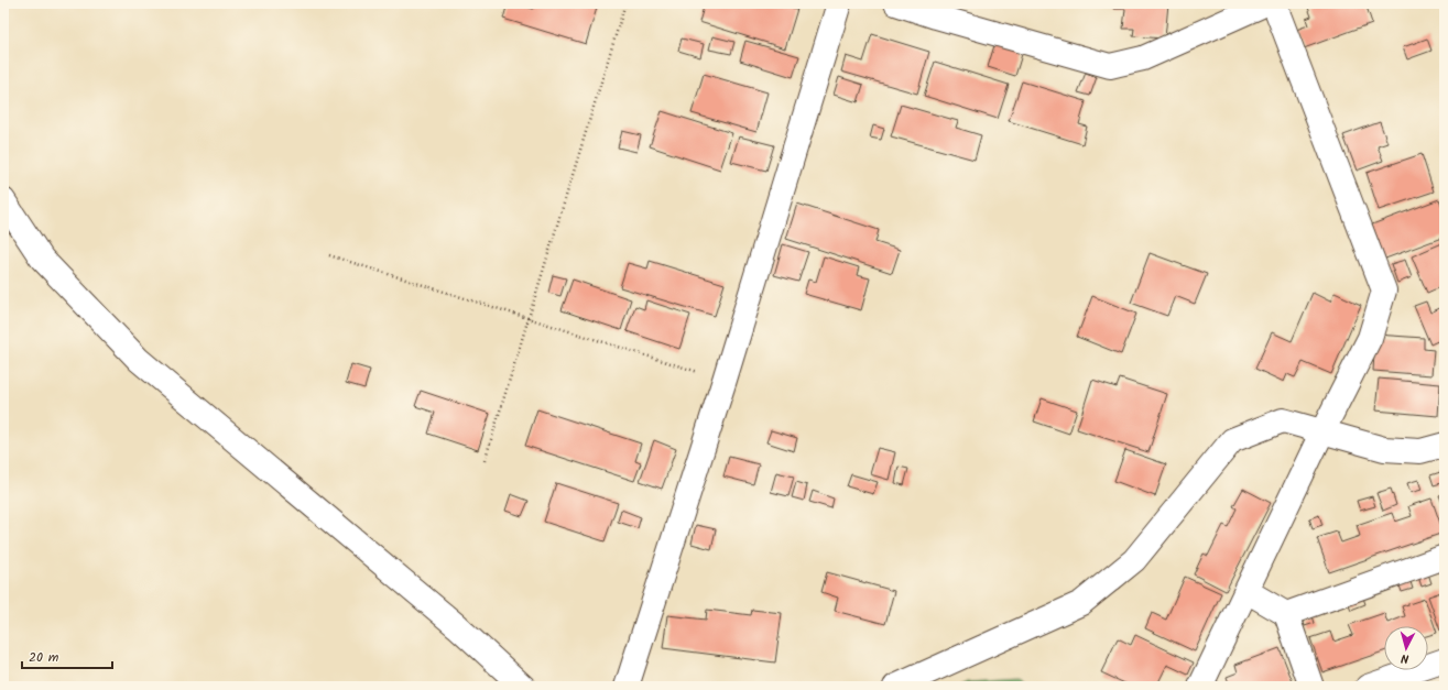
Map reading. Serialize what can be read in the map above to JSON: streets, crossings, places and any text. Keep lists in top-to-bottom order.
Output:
{
  "scale_bar": "20 m",
  "north": "bottom"
}
